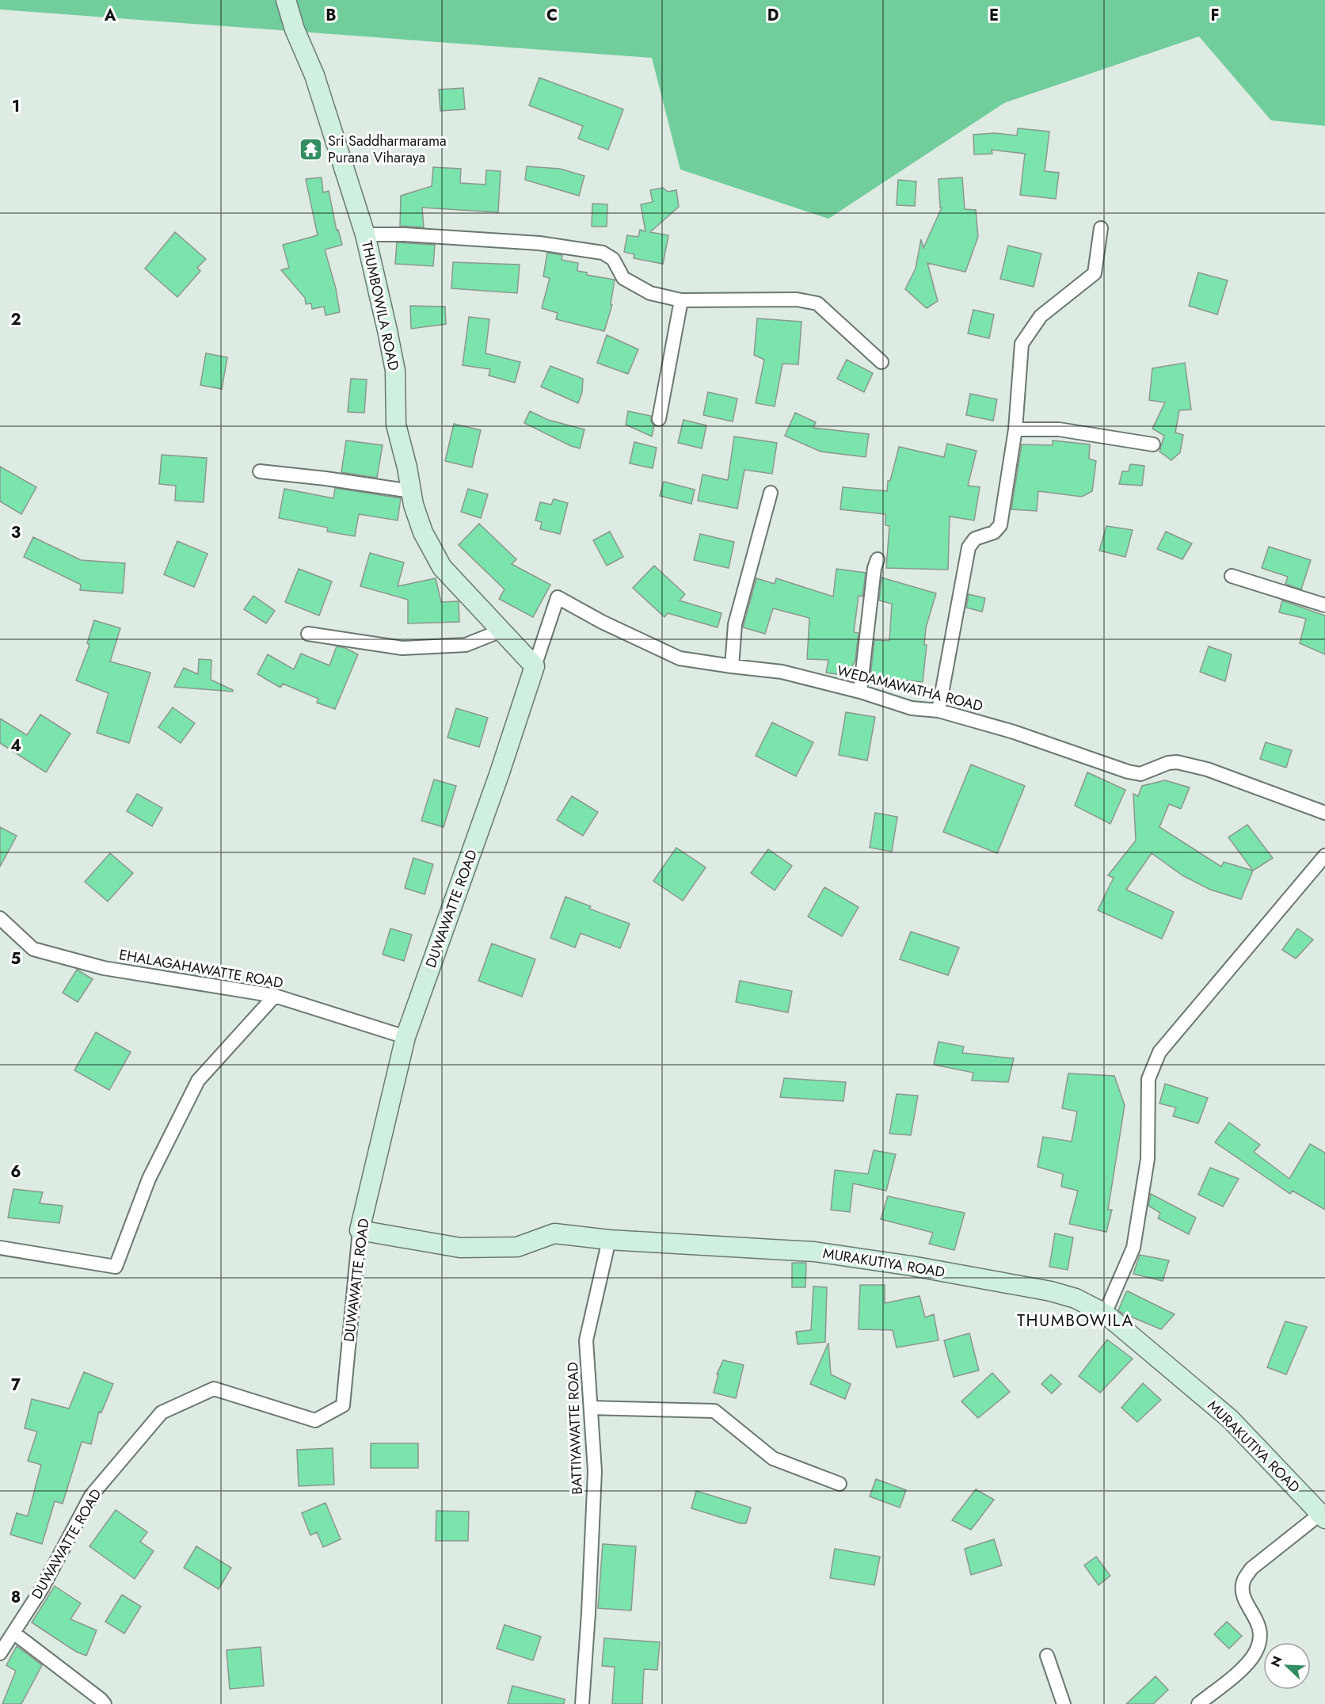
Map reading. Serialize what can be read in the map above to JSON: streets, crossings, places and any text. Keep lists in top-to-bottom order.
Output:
{
  "streets": {
    "street": [
      "THUMBOWILA ROAD",
      "WEDAMAWATHA ROAD",
      "DUWAWATTE ROAD",
      "EHALAGAHAWATTE ROAD",
      "MURAKUTIYA ROAD",
      "BATTIYAWATTE ROAD"
    ]
  },
  "crossings": [
    ["THUMBOWILA ROAD", "WEDAMAWATHA ROAD"],
    ["THUMBOWILA ROAD", "DUWAWATTE ROAD"],
    ["WEDAMAWATHA ROAD", "DUWAWATTE ROAD"],
    ["DUWAWATTE ROAD", "EHALAGAHAWATTE ROAD"],
    ["DUWAWATTE ROAD", "MURAKUTIYA ROAD"],
    ["MURAKUTIYA ROAD", "BATTIYAWATTE ROAD"]
  ],
  "districts": ["THUMBOWILA"],
  "places": {
    "temple": ["Sri Saddharmarama Purana Viharaya"]
  },
  "north": "top left",
  "grid": {
    "columns": [
      "A",
      "B",
      "C",
      "D",
      "E",
      "F"
    ],
    "rows": [
      "1",
      "2",
      "3",
      "4",
      "5",
      "6",
      "7",
      "8"
    ]
  }
}
